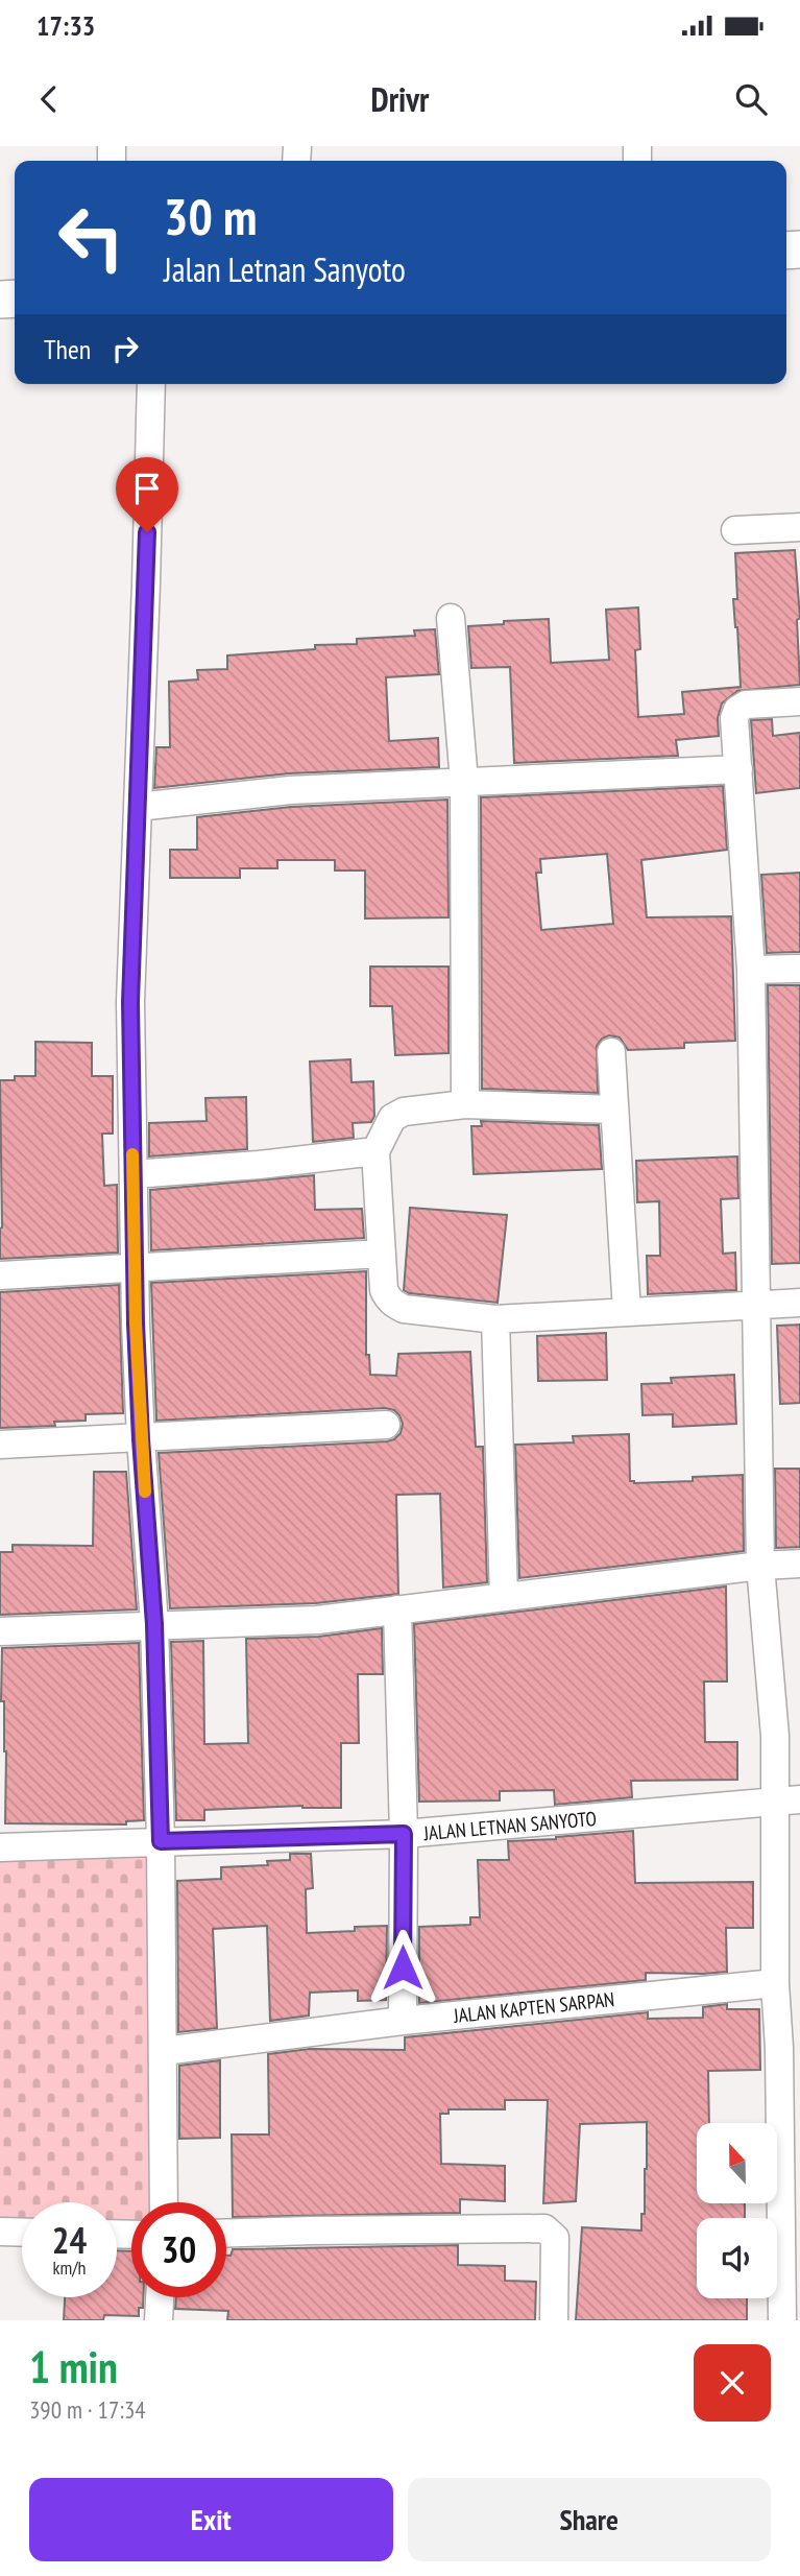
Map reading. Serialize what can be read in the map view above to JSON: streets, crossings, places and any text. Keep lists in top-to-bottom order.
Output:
{
  "streets": {
    "street": ["JALAN LETNAN SANYOTO", "JALAN KAPTEN SARPAN"]
  },
  "north": "top",
  "page": {
    "status": "17:33",
    "header": "Drivr",
    "turn": ["30 m", "Jalan Letnan Sanyoto"],
    "then": "Then",
    "speed": "24 km/h",
    "limit": "30",
    "heading": ["1 min", "390 m · 17:34"],
    "buttons": ["Exit", "Share"]
  }
}
